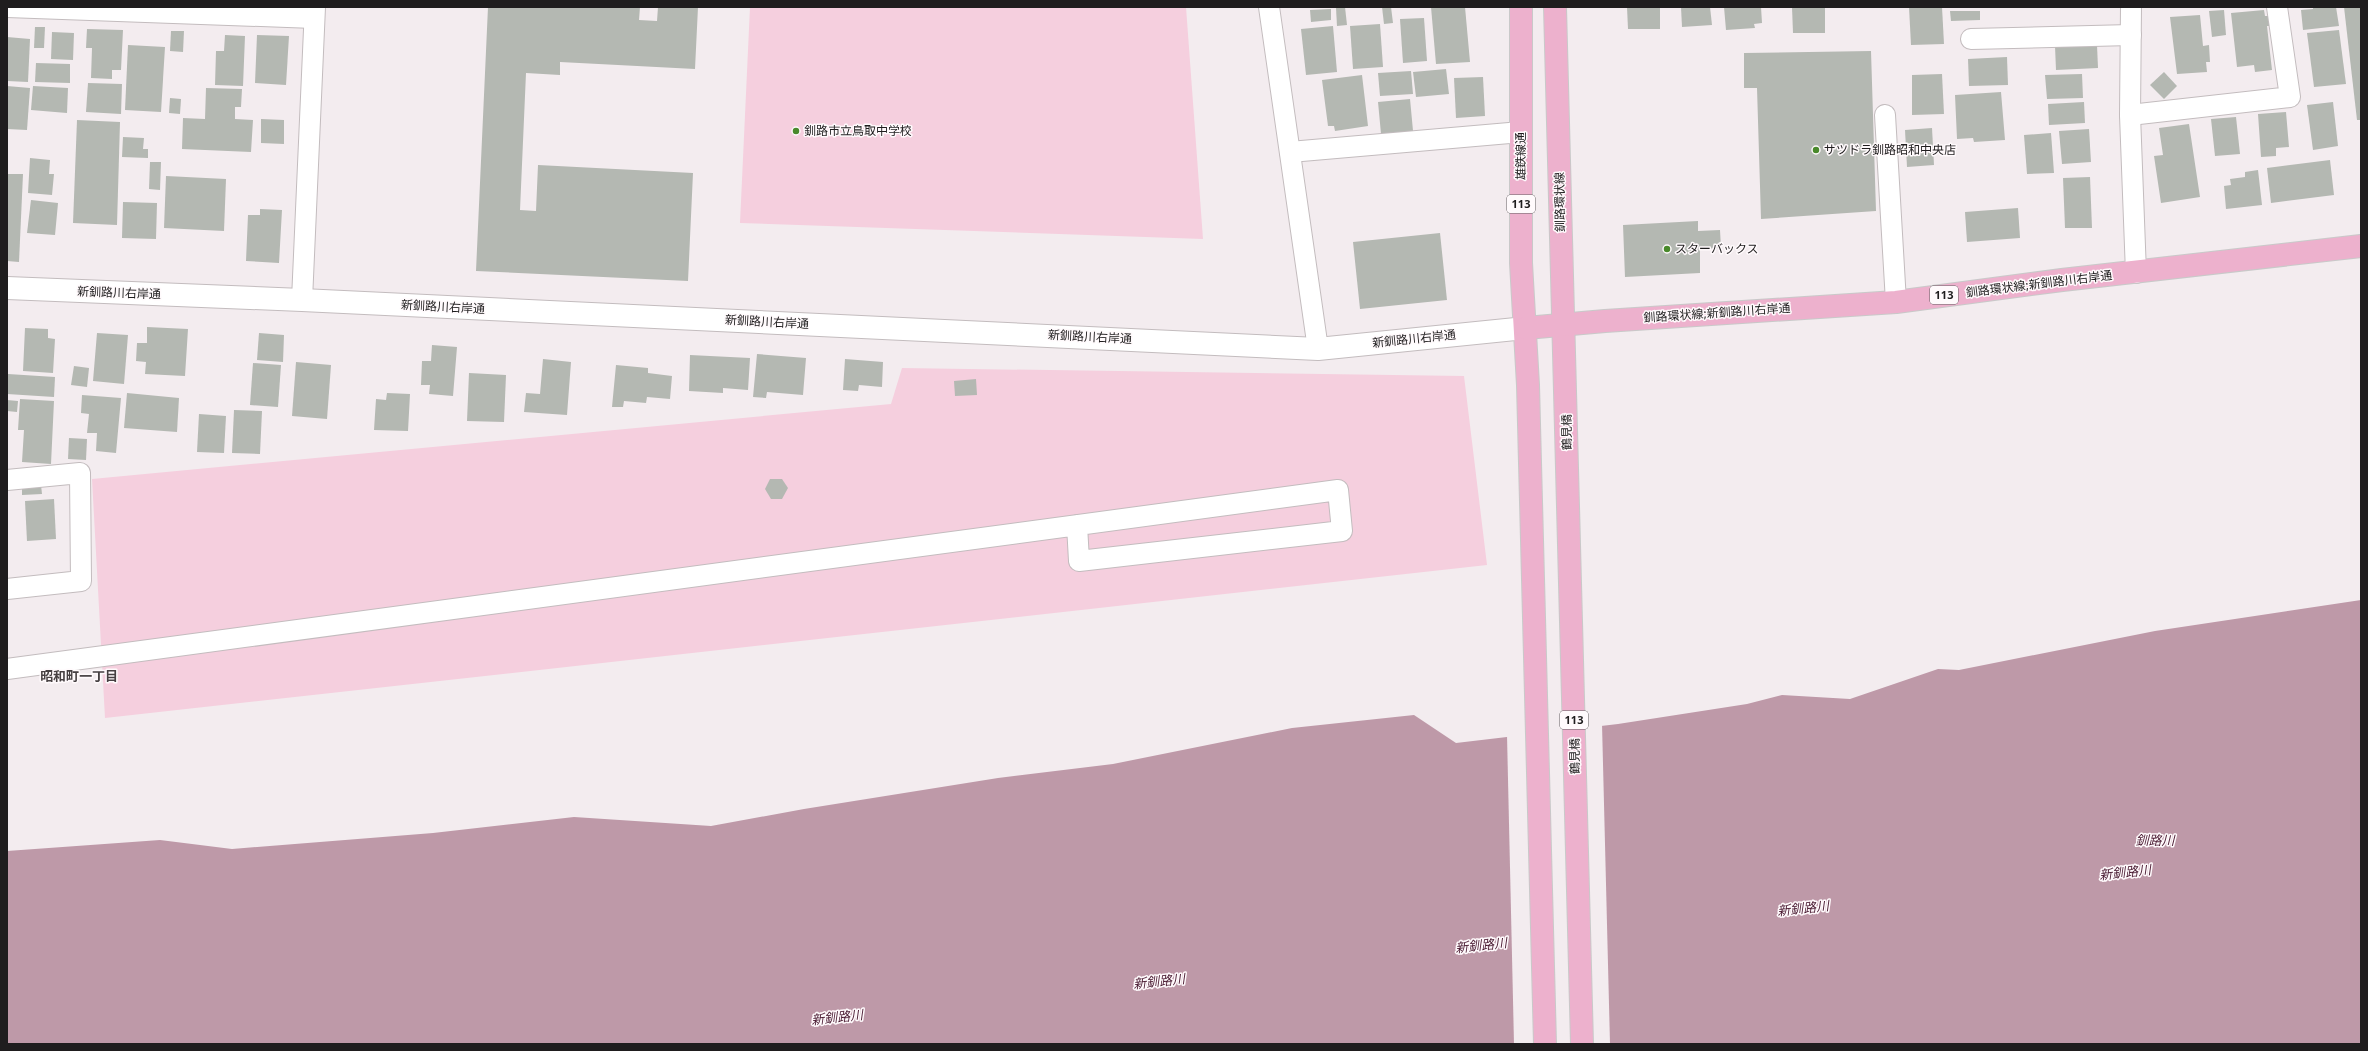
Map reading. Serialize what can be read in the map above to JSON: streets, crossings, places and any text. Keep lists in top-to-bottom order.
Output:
{
  "streets": {
    "main road": [
      "雄鉄線通",
      "釧路環状線",
      "113",
      "釧路環状線;新釧路川右岸通",
      "鶴見橋"
    ],
    "street": ["新釧路川右岸通"]
  },
  "crossings": [
    ["雄鉄線通", "釧路環状線;新釧路川右岸通"],
    ["雄鉄線通", "新釧路川右岸通"],
    ["釧路環状線", "釧路環状線;新釧路川右岸通"],
    ["釧路環状線", "鶴見橋"],
    ["釧路環状線;新釧路川右岸通", "新釧路川右岸通"]
  ],
  "districts": ["昭和町一丁目"],
  "water": ["釧路川", "新釧路川"],
  "places": ["釧路市立鳥取中学校", "サツドラ釧路昭和中央店", "スターバックス"]
}
